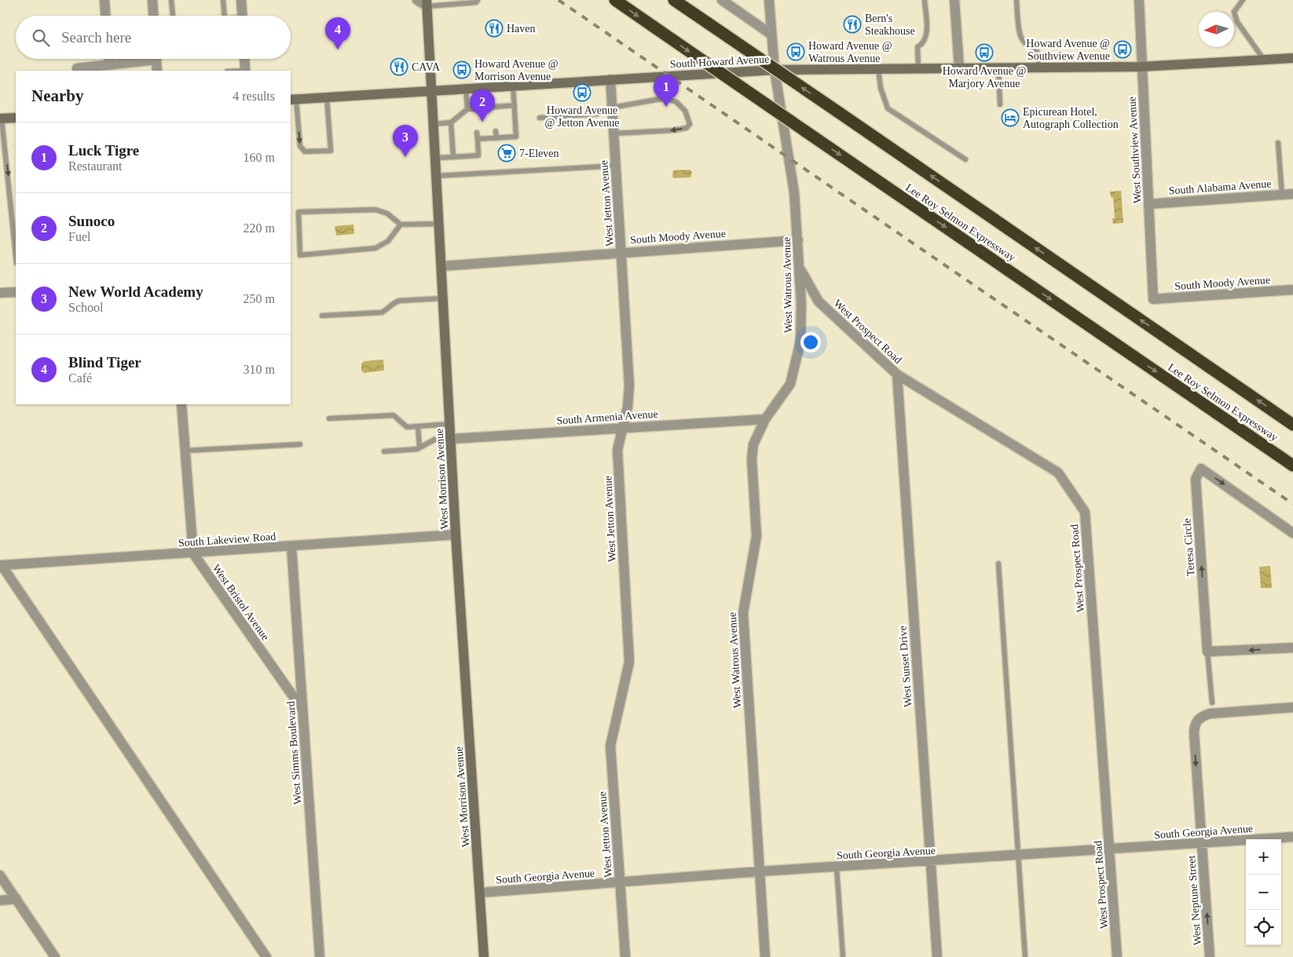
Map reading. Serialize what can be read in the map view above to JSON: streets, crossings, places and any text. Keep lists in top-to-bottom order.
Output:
{
  "streets": {
    "highway": ["Lee Roy Selmon Expressway"],
    "main road": ["South Howard Avenue", "West Morrison Avenue"],
    "street": [
      "West Southview Avenue",
      "South Alabama Avenue",
      "West Jetton Avenue",
      "South Moody Avenue",
      "West Watrous Avenue",
      "West Prospect Road",
      "South Armenia Avenue",
      "South Lakeview Road",
      "Teresa Circle",
      "West Bristol Avenue",
      "West Sunset Drive",
      "West Simms Boulevard",
      "South Georgia Avenue",
      "West Neptune Street"
    ]
  },
  "crossings": [
    ["South Howard Avenue", "West Southview Avenue"],
    ["South Howard Avenue", "West Jetton Avenue"],
    ["South Howard Avenue", "West Watrous Avenue"],
    ["South Howard Avenue", "West Morrison Avenue"],
    ["West Southview Avenue", "South Alabama Avenue"],
    ["West Southview Avenue", "South Moody Avenue"],
    ["West Jetton Avenue", "South Moody Avenue"],
    ["West Jetton Avenue", "South Armenia Avenue"],
    ["West Jetton Avenue", "South Georgia Avenue"],
    ["South Moody Avenue", "West Watrous Avenue"],
    ["South Moody Avenue", "West Morrison Avenue"],
    ["West Watrous Avenue", "West Prospect Road"],
    ["West Watrous Avenue", "South Armenia Avenue"],
    ["West Watrous Avenue", "South Georgia Avenue"],
    ["West Prospect Road", "West Sunset Drive"],
    ["West Prospect Road", "South Georgia Avenue"],
    ["South Armenia Avenue", "West Morrison Avenue"],
    ["West Morrison Avenue", "South Lakeview Road"],
    ["West Morrison Avenue", "South Georgia Avenue"],
    ["South Lakeview Road", "West Bristol Avenue"],
    ["South Lakeview Road", "West Simms Boulevard"],
    ["West Bristol Avenue", "West Simms Boulevard"],
    ["West Sunset Drive", "South Georgia Avenue"],
    ["South Georgia Avenue", "West Neptune Street"]
  ],
  "places": {
    "restaurant": ["Bern's Steakhouse", "Haven", "CAVA"],
    "bus stop": [
      "Howard Avenue @ Southview Avenue",
      "Howard Avenue @ Watrous Avenue",
      "Howard Avenue @ Marjory Avenue",
      "Howard Avenue @ Morrison Avenue",
      "Howard Avenue @ Jetton Avenue"
    ],
    "hotel": ["Epicurean Hotel, Autograph Collection"],
    "supermarket": ["7-Eleven"]
  },
  "north": "left",
  "page": {
    "search": "Search here",
    "pins": [
      "4",
      "1",
      "2",
      "3"
    ],
    "heading": ["Nearby", "4 results"],
    "list": [
      {
        "mark": "1",
        "name": "Luck Tigre",
        "note": "Restaurant",
        "value": "160 m"
      },
      {
        "mark": "2",
        "name": "Sunoco",
        "note": "Fuel",
        "value": "220 m"
      },
      {
        "mark": "3",
        "name": "New World Academy",
        "note": "School",
        "value": "250 m"
      },
      {
        "mark": "4",
        "name": "Blind Tiger",
        "note": "Café",
        "value": "310 m"
      }
    ],
    "map_buttons": ["+", "−"]
  }
}
